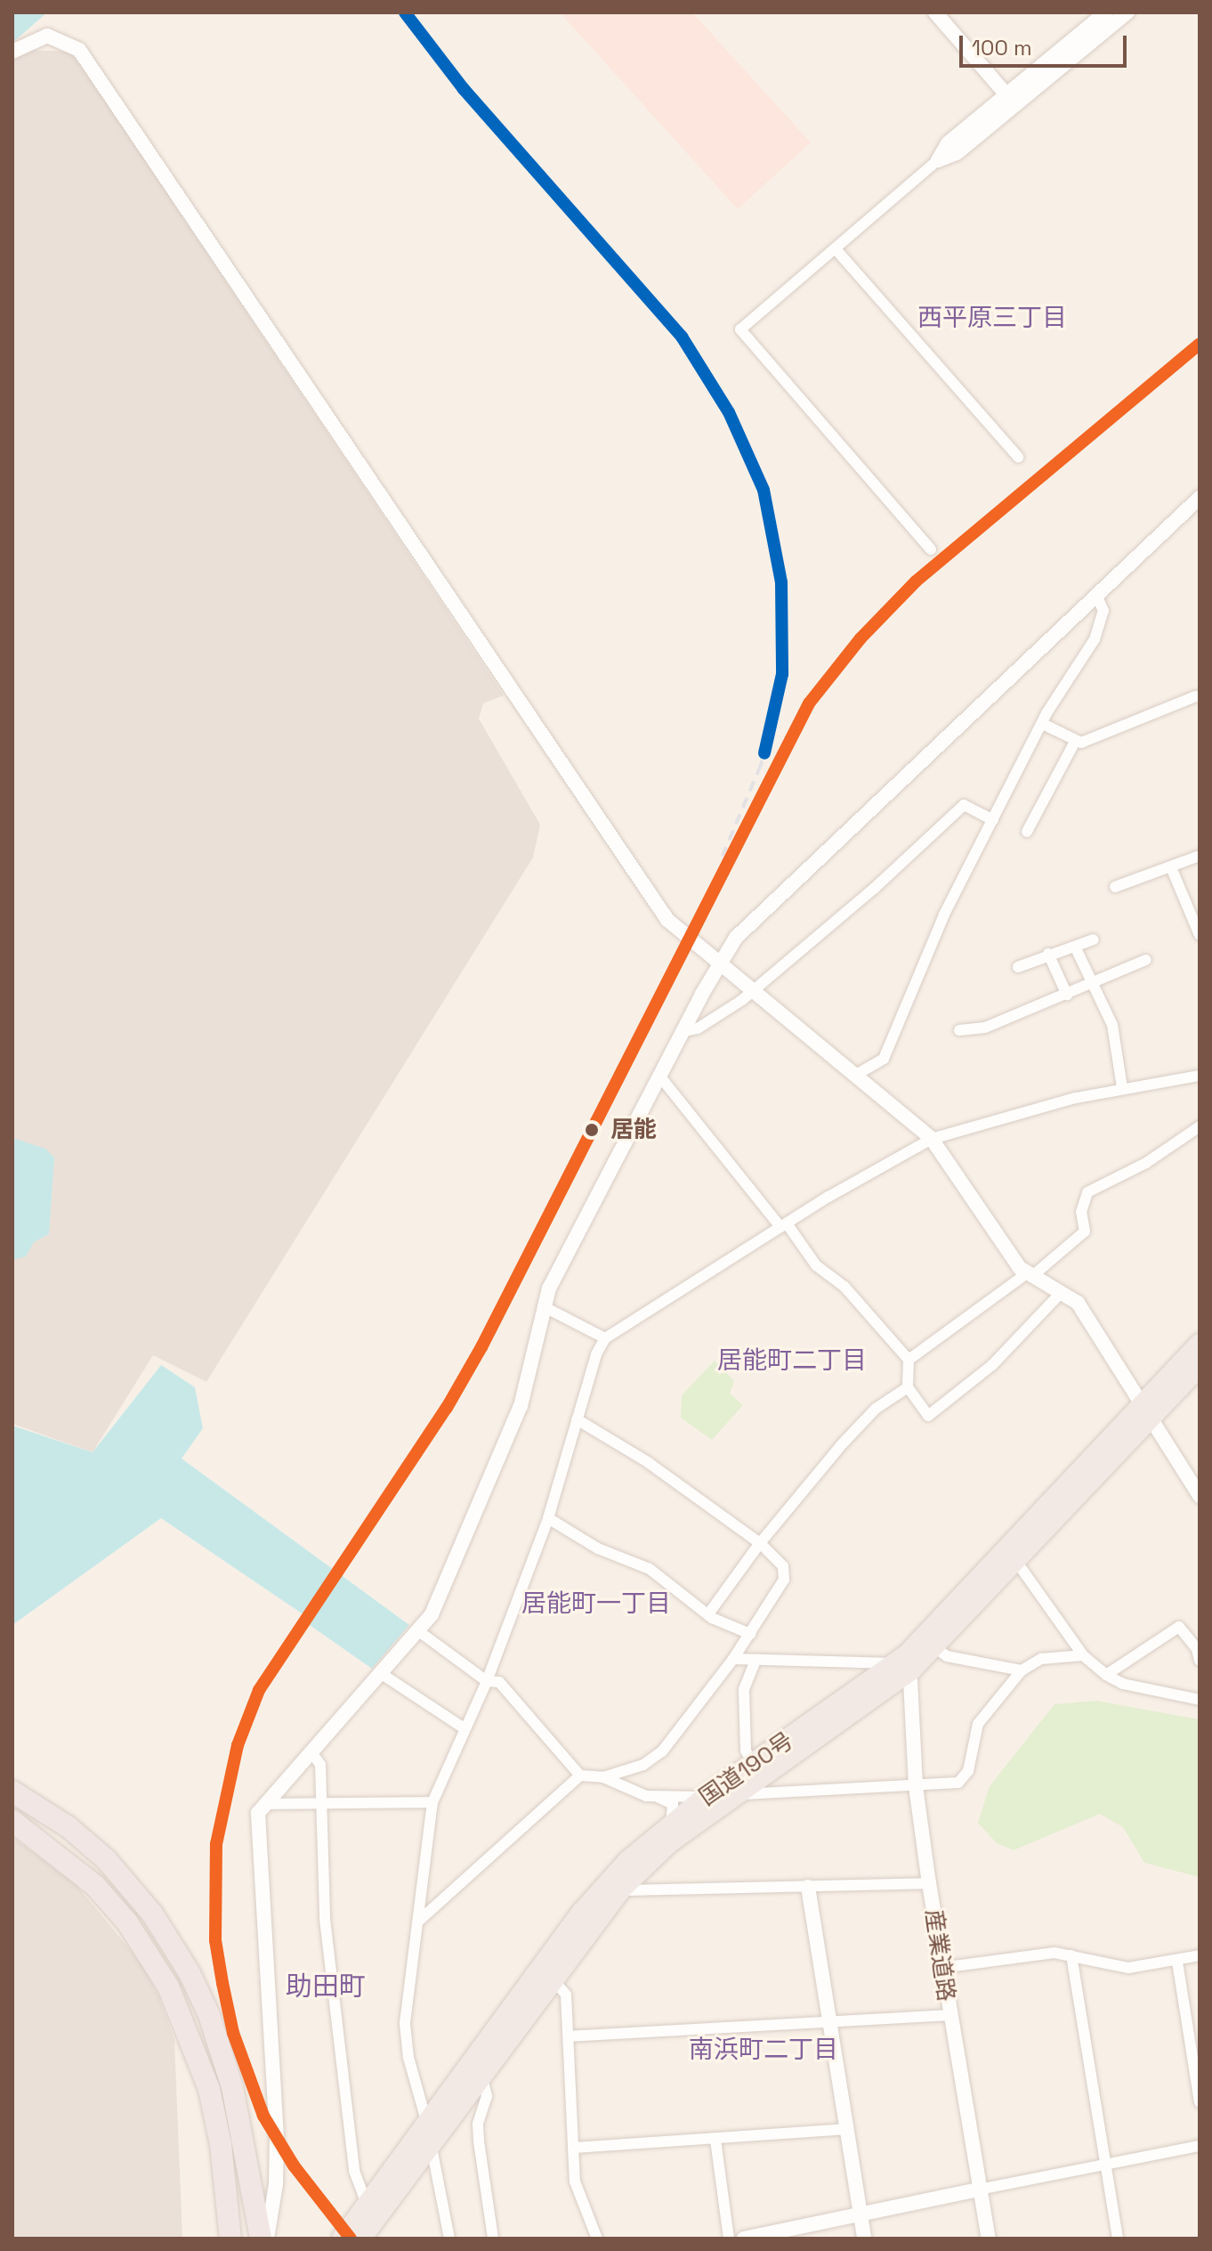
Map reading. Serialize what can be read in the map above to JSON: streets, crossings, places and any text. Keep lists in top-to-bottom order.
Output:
{
  "streets": {
    "highway": ["国道190号"],
    "street": ["産業道路"]
  },
  "crossings": [
    ["国道190号", "産業道路"]
  ],
  "districts": [
    "西平原三丁目",
    "居能町二丁目",
    "居能町一丁目",
    "助田町",
    "南浜町二丁目"
  ],
  "places": ["居能"],
  "scale_bar": "100 m"
}
